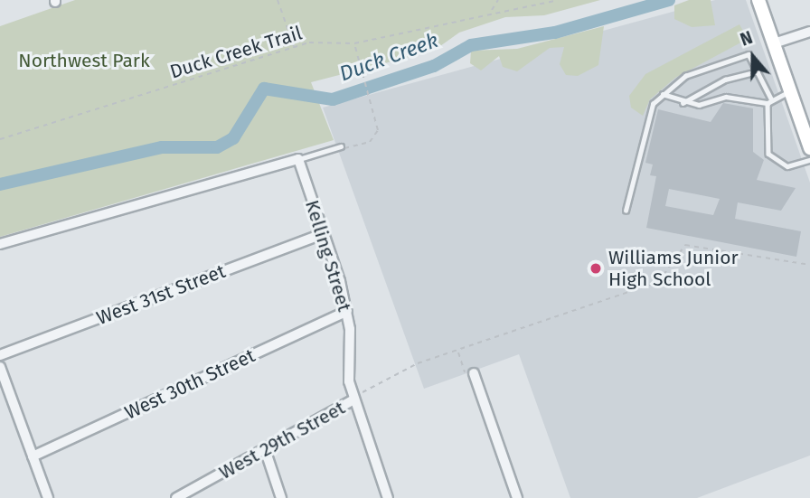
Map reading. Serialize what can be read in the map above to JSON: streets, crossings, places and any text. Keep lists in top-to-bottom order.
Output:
{
  "streets": {
    "street": [
      "Kelling Street",
      "West 31st Street",
      "West 30th Street",
      "West 29th Street"
    ],
    "path": ["Duck Creek Trail"]
  },
  "crossings": [
    ["Kelling Street", "West 31st Street"],
    ["Kelling Street", "West 30th Street"],
    ["Kelling Street", "West 29th Street"]
  ],
  "water": ["Duck Creek"],
  "parks": ["Northwest Park"],
  "places": ["Williams Junior High School"],
  "north": "top"
}
